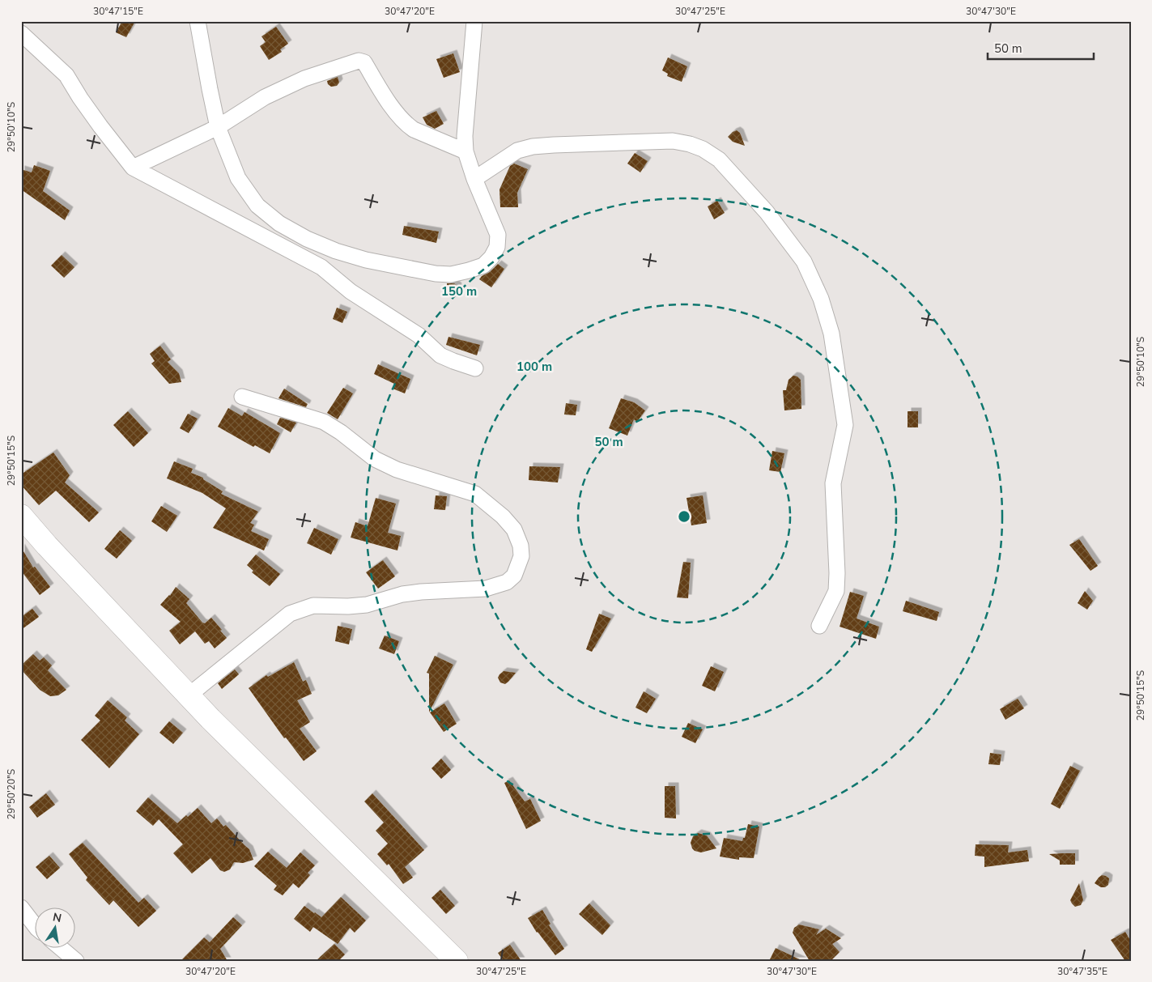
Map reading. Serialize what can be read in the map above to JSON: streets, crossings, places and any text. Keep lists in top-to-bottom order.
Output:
{
  "scale_bar": "50 m",
  "north": "top",
  "coordinates": [
    "30°47'15\"E",
    "30°47'20\"E",
    "30°47'25\"E",
    "30°47'30\"E",
    "29°50'10\"S",
    "29°50'15\"S",
    "29°50'20\"S",
    "30°47'35\"E"
  ],
  "rings": ["150 m", "100 m", "50 m"]
}
